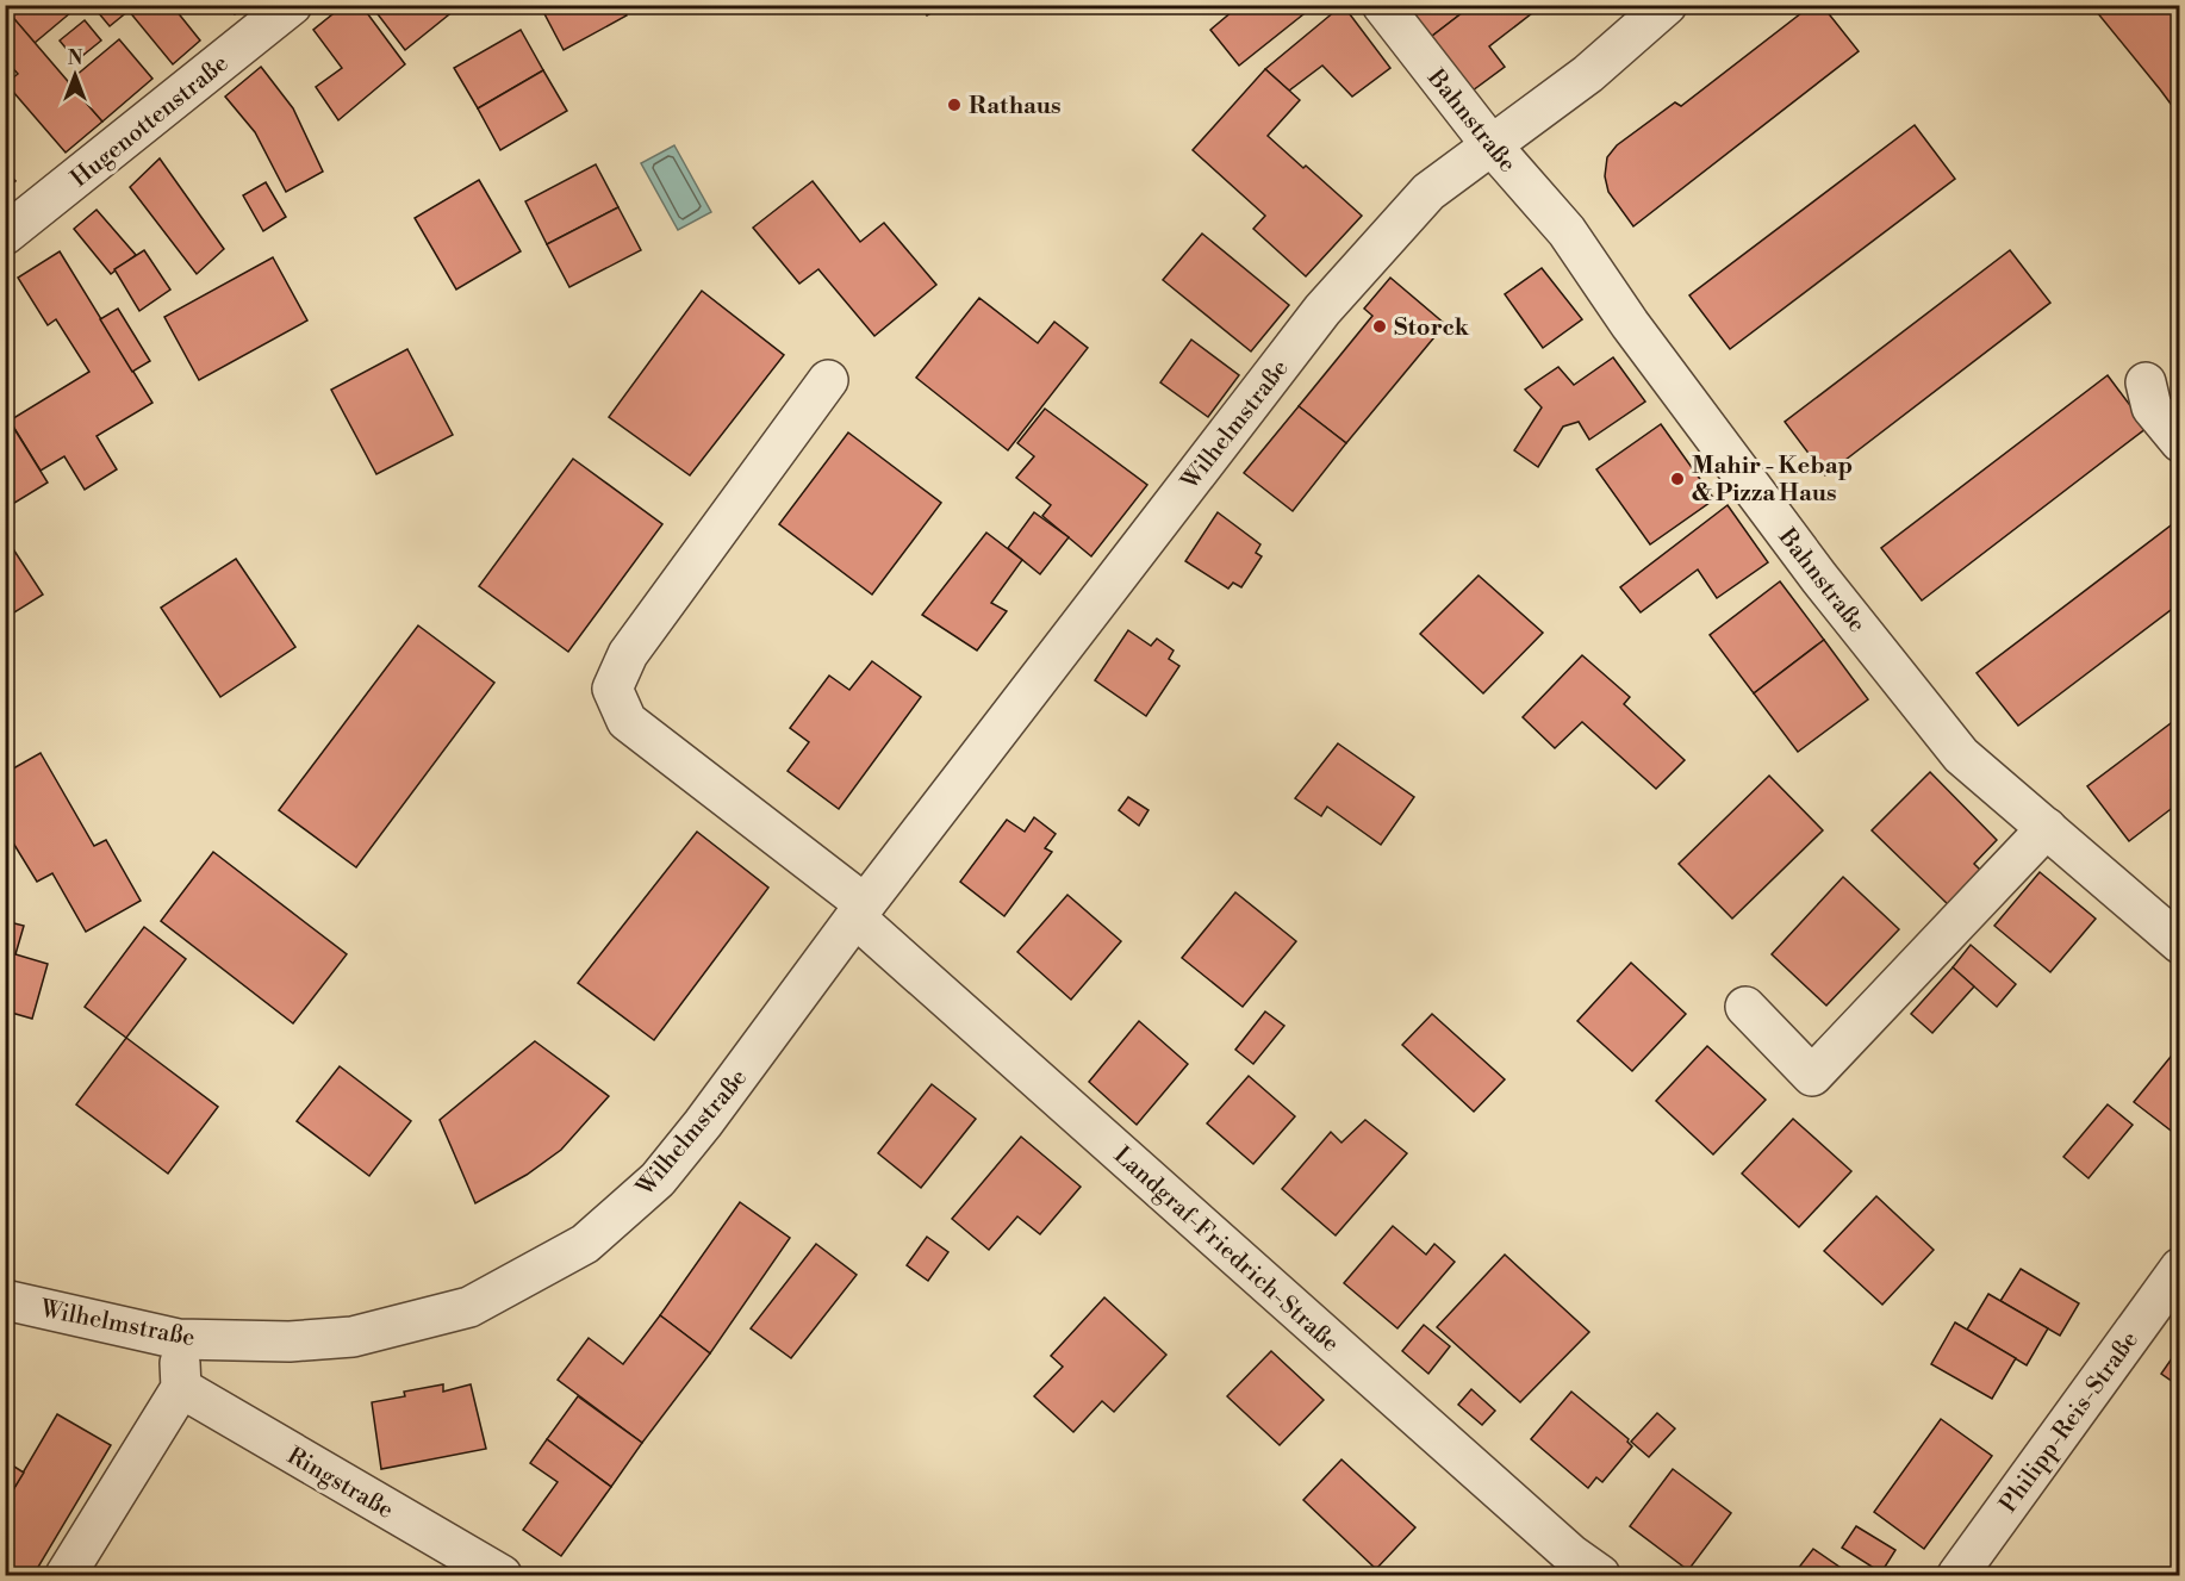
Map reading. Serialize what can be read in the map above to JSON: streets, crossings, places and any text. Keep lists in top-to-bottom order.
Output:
{
  "streets": {
    "street": [
      "Hugenottenstraße",
      "Bahnstraße",
      "Wilhelmstraße",
      "Landgraf-Friedrich-Straße",
      "Philipp-Reis-Straße",
      "Ringstraße"
    ]
  },
  "crossings": [
    ["Bahnstraße", "Wilhelmstraße"],
    ["Wilhelmstraße", "Landgraf-Friedrich-Straße"]
  ],
  "places": ["Rathaus", "Storck", "Mahir - Kebap & Pizza Haus"],
  "north": "top"
}
